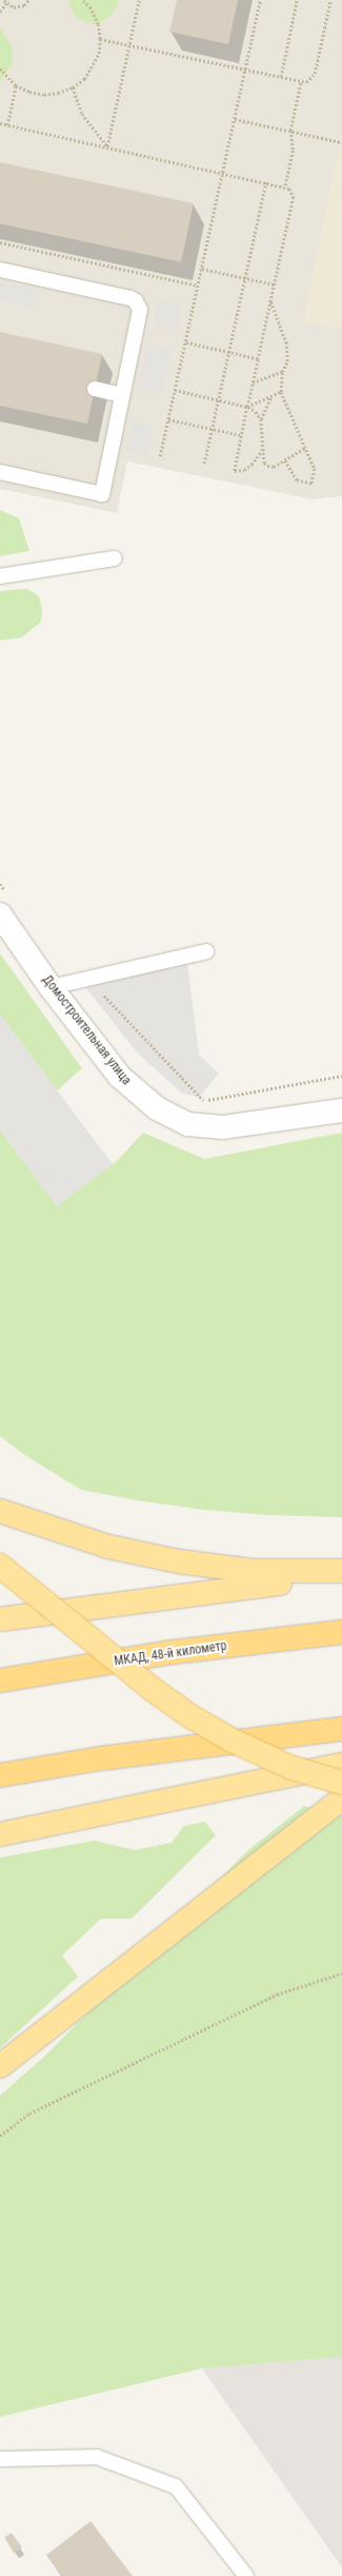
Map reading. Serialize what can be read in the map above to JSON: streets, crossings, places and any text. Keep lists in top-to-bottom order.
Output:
{
  "streets": {
    "highway": ["МКАД, 48-й километр"],
    "street": ["Домостроительная улица"]
  }
}
